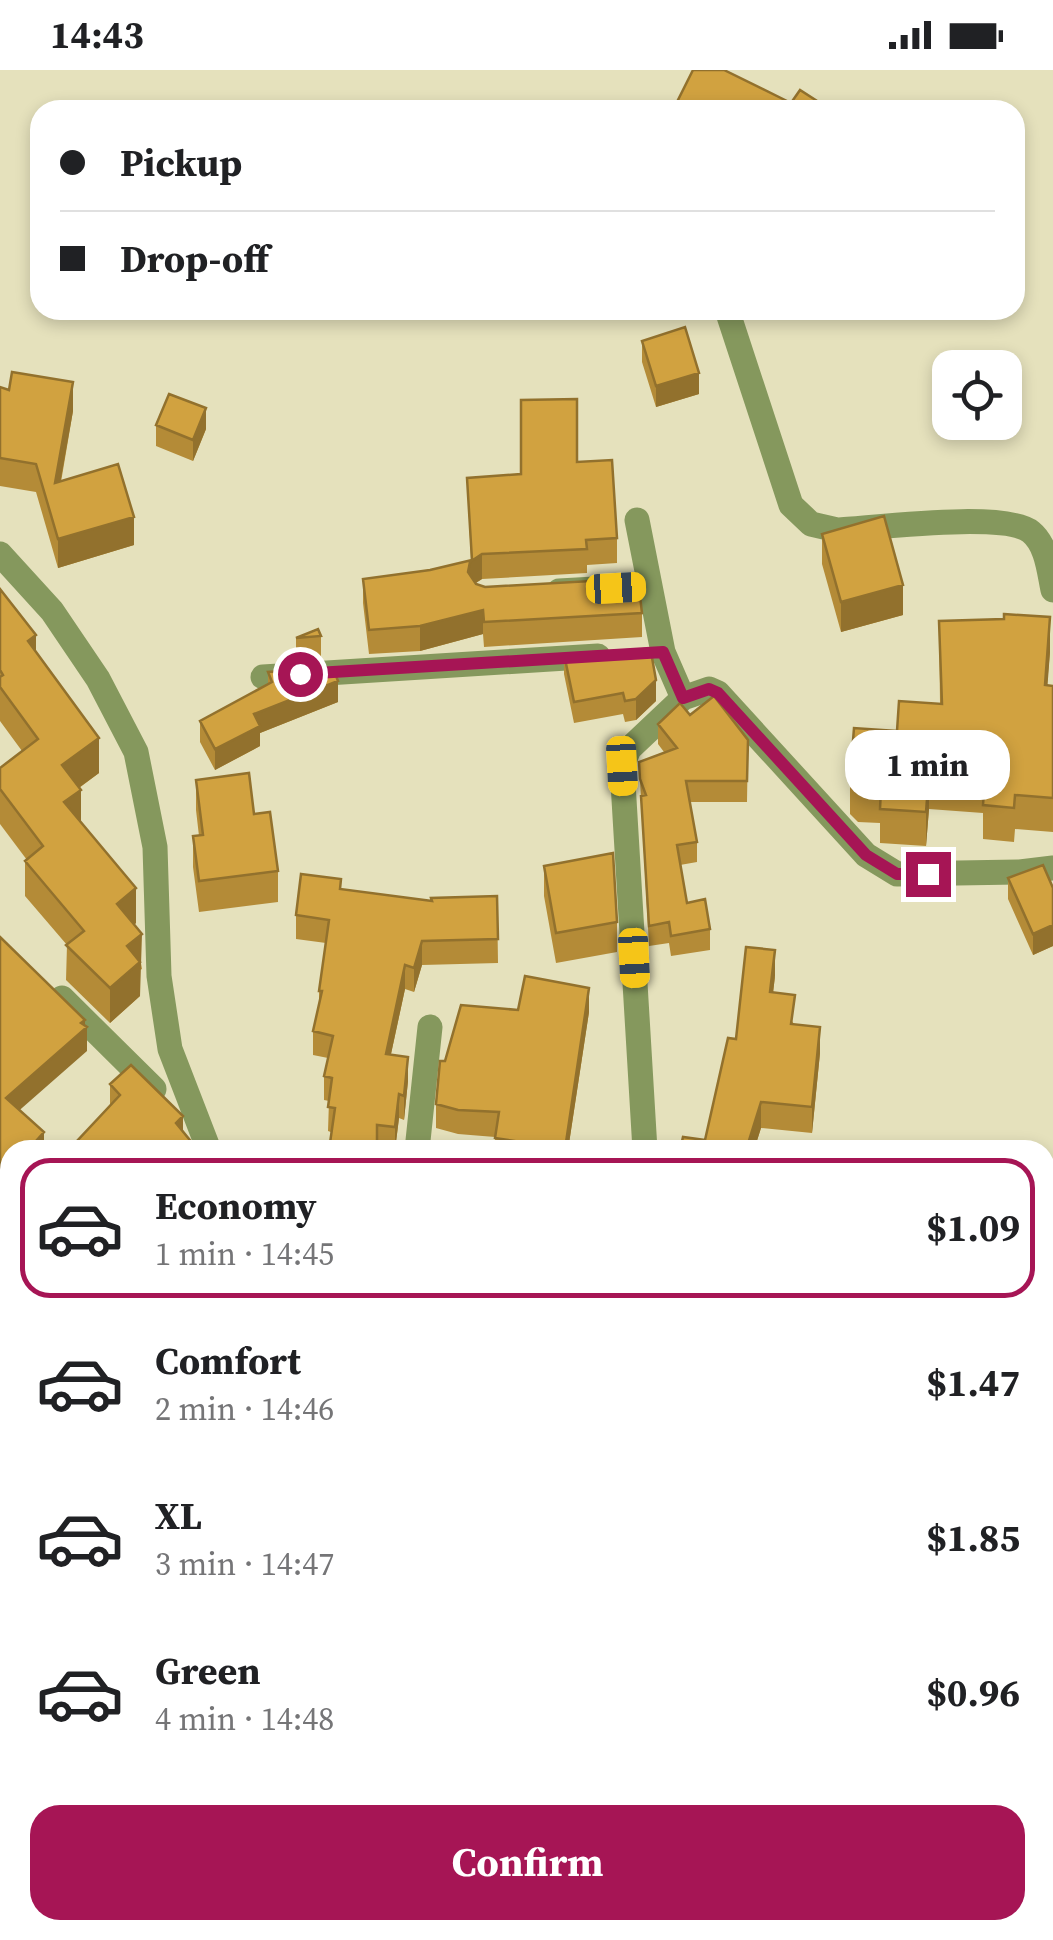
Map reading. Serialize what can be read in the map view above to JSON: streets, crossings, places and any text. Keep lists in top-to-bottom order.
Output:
{
  "page": {
    "status": "14:43",
    "banner": ["Pickup", "Drop-off"],
    "bubble": "1 min",
    "list": [
      {
        "name": "Economy",
        "note": "1 min · 14:45",
        "value": "$1.09"
      },
      {
        "name": "Comfort",
        "note": "2 min · 14:46",
        "value": "$1.47"
      },
      {
        "name": "XL",
        "note": "3 min · 14:47",
        "value": "$1.85"
      },
      {
        "name": "Green",
        "note": "4 min · 14:48",
        "value": "$0.96"
      }
    ],
    "buttons": "Confirm"
  }
}
